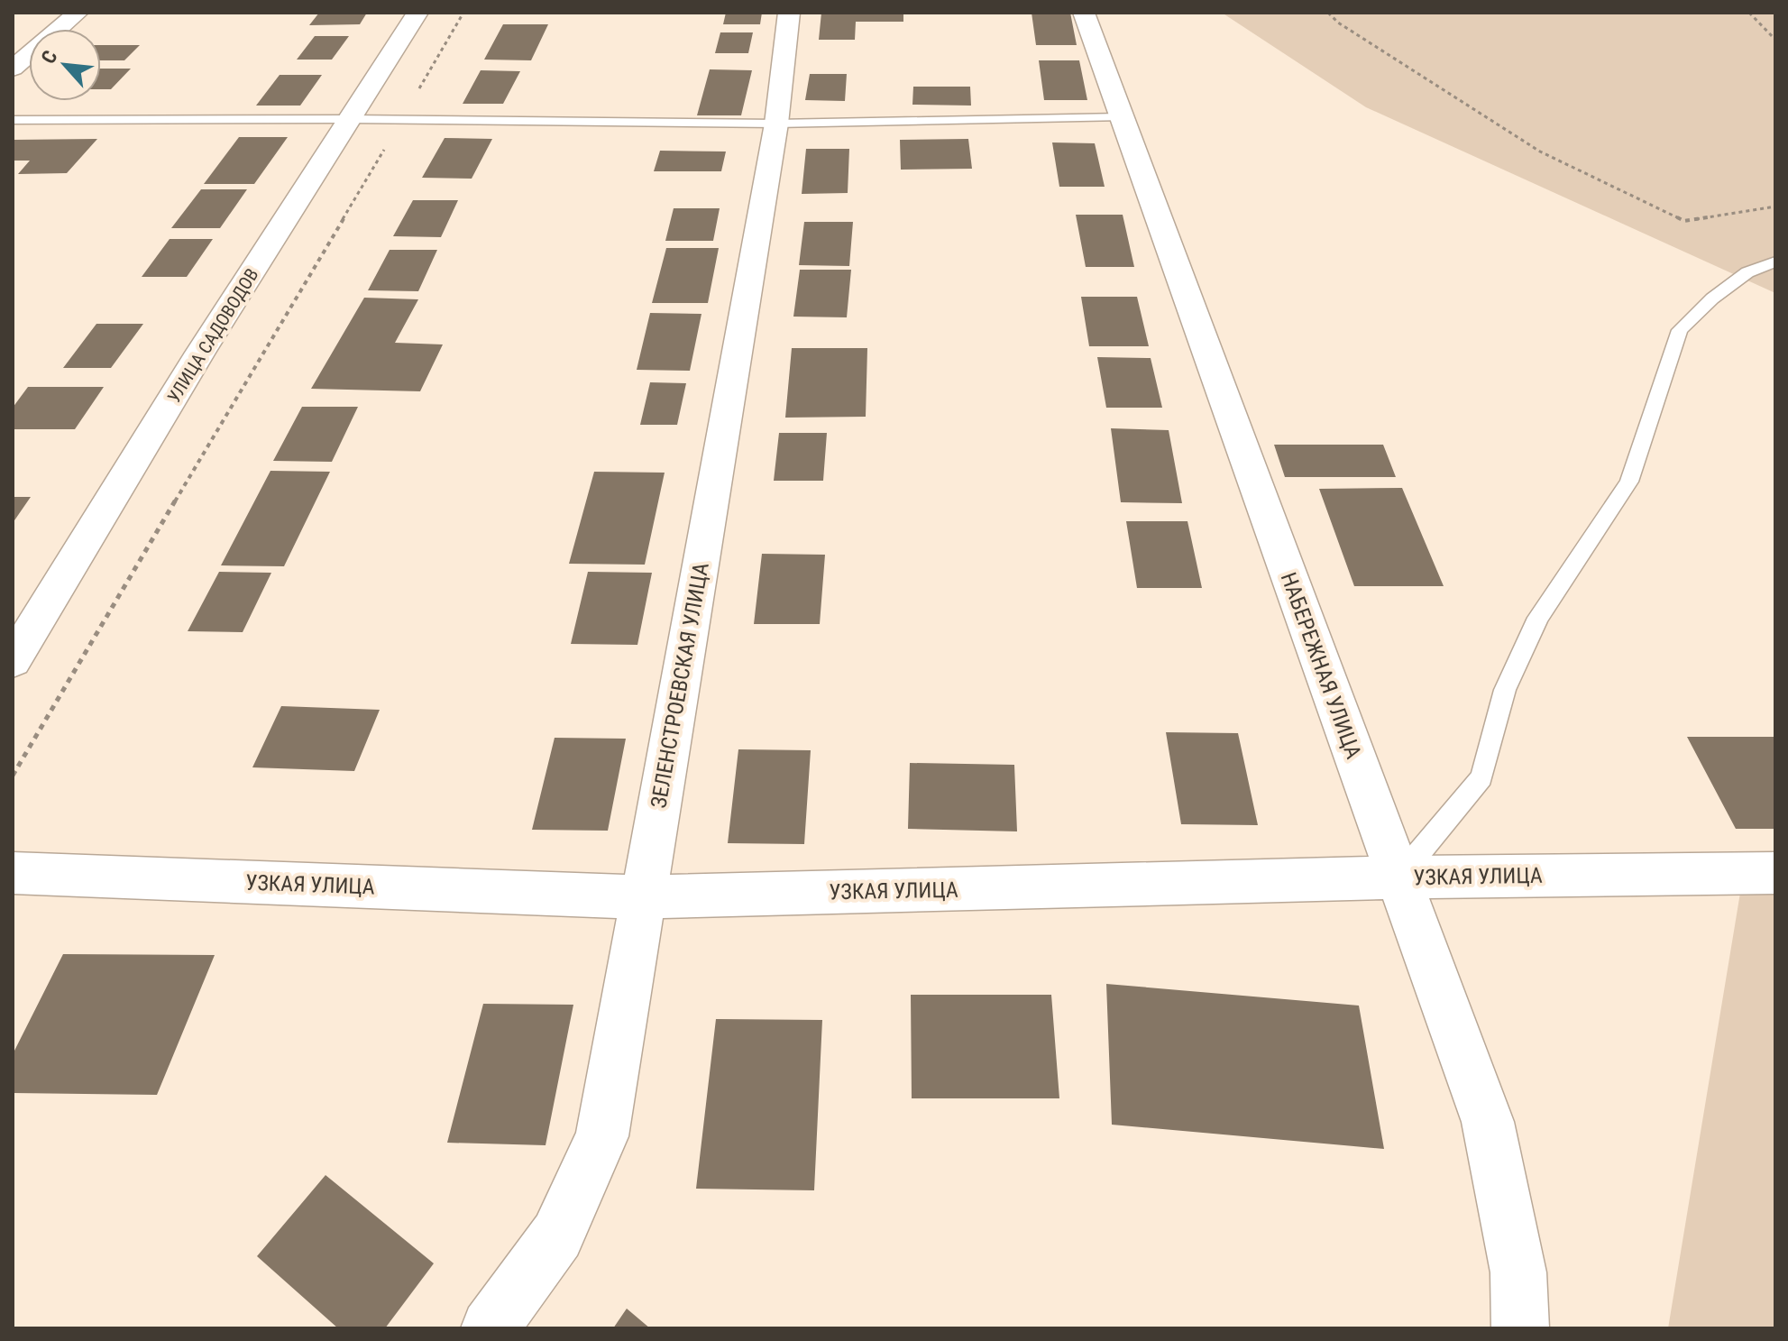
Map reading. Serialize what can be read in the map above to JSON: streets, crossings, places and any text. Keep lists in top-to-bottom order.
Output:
{
  "streets": {
    "street": [
      "УЛИЦА САДОВОДОВ",
      "НАБЕРЕЖНАЯ УЛИЦА",
      "ЗЕЛЕНСТРОЕВСКАЯ УЛИЦА",
      "УЗКАЯ УЛИЦА"
    ]
  },
  "crossings": [
    ["НАБЕРЕЖНАЯ УЛИЦА", "УЗКАЯ УЛИЦА"],
    ["ЗЕЛЕНСТРОЕВСКАЯ УЛИЦА", "УЗКАЯ УЛИЦА"]
  ],
  "north": "top left"
}
